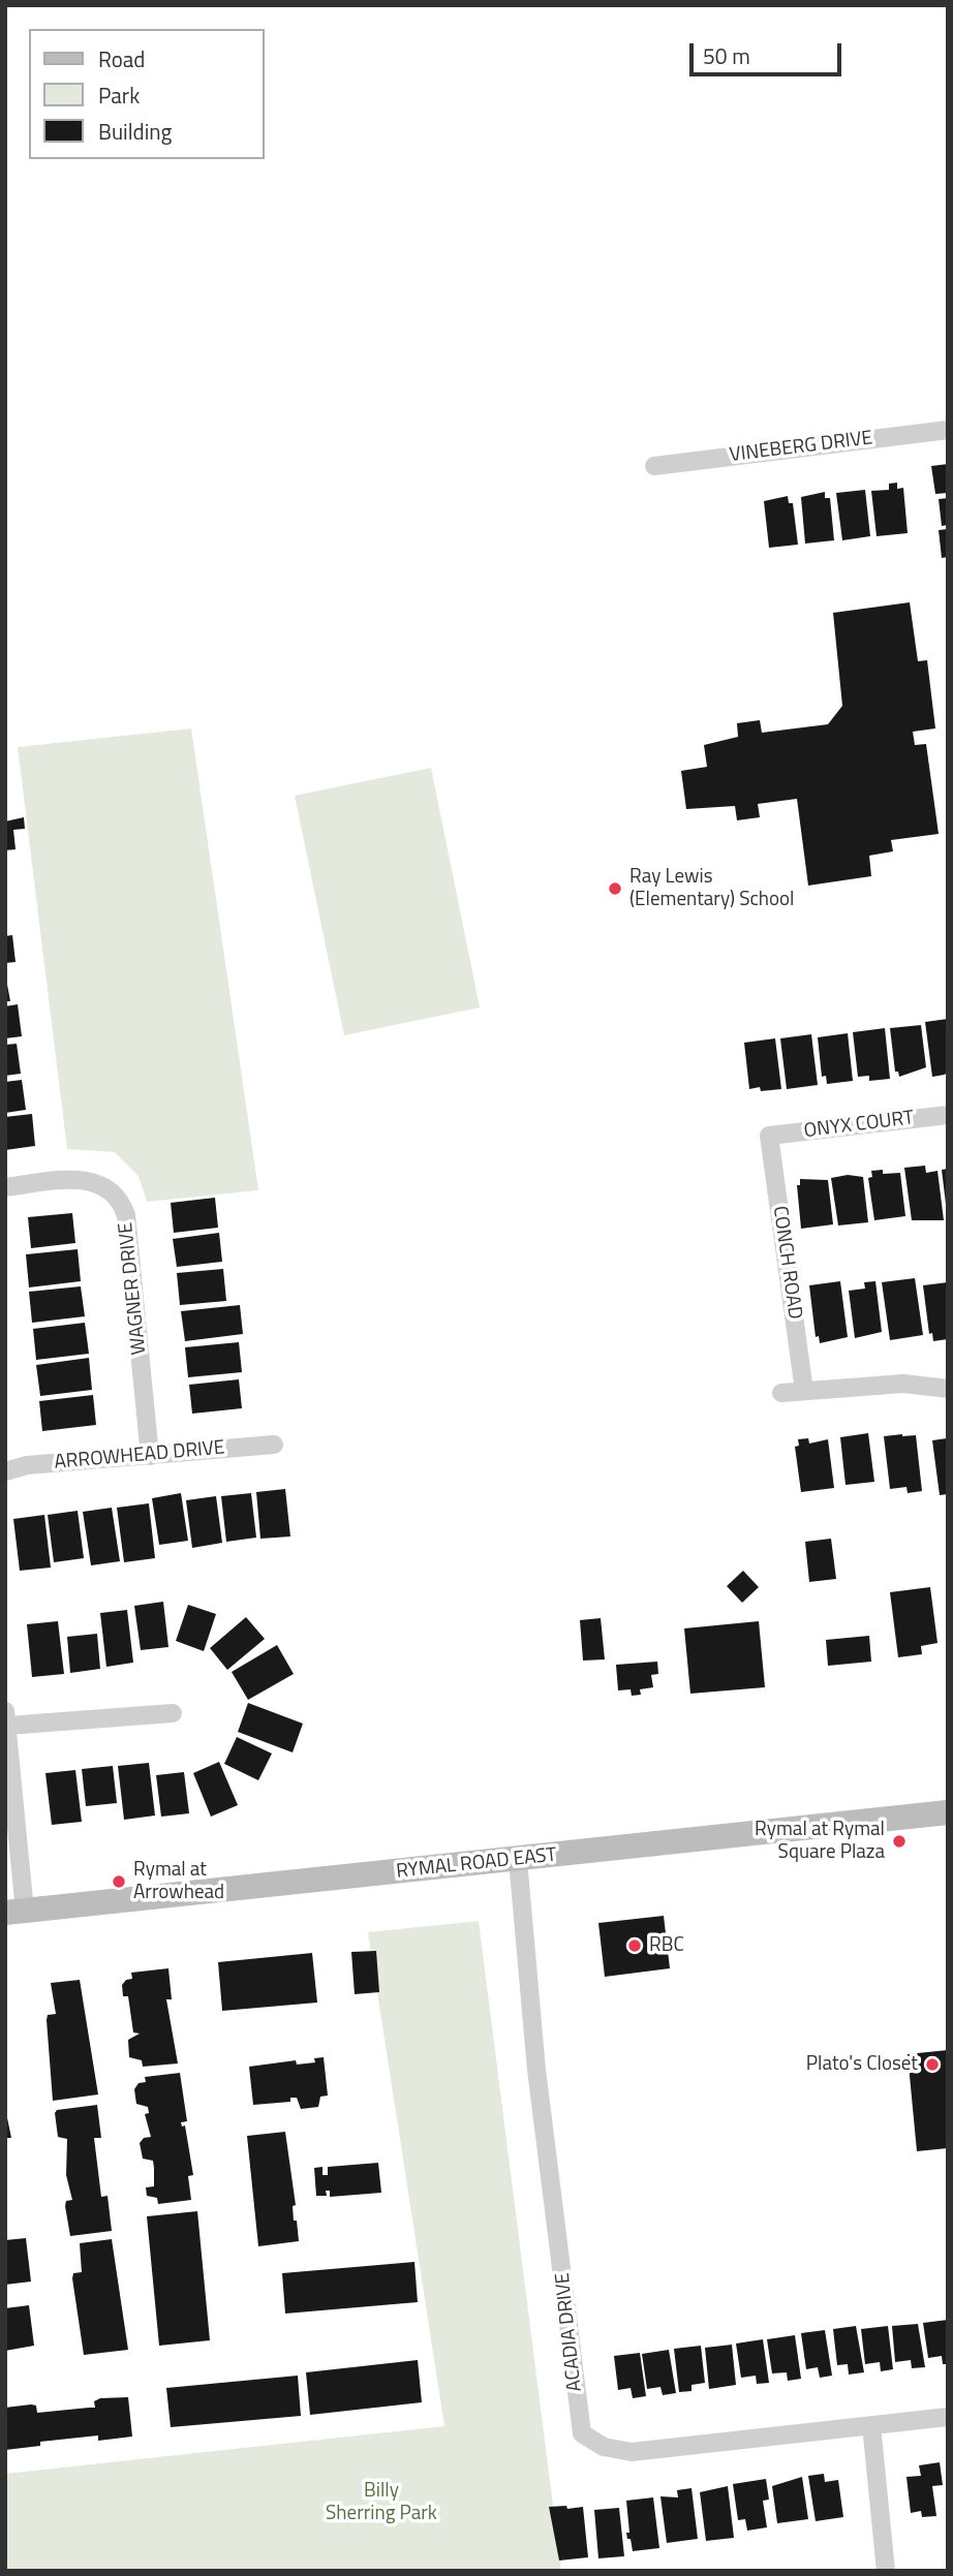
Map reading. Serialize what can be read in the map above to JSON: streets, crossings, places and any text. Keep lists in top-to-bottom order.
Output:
{
  "streets": {
    "main road": ["RYMAL ROAD EAST"],
    "street": [
      "VINEBERG DRIVE",
      "ONYX COURT",
      "CONCH ROAD",
      "WAGNER DRIVE",
      "ARROWHEAD DRIVE",
      "ACADIA DRIVE"
    ]
  },
  "crossings": [
    ["ONYX COURT", "CONCH ROAD"],
    ["WAGNER DRIVE", "ARROWHEAD DRIVE"],
    ["RYMAL ROAD EAST", "ACADIA DRIVE"]
  ],
  "parks": ["Billy Sherring Park"],
  "places": [
    "Ray Lewis (Elementary) School",
    "Rymal at Rymal Square Plaza",
    "Rymal at Arrowhead",
    "RBC",
    "Plato's Closet"
  ],
  "legend": ["Road", "Park", "Building"],
  "scale_bar": "50 m"
}
